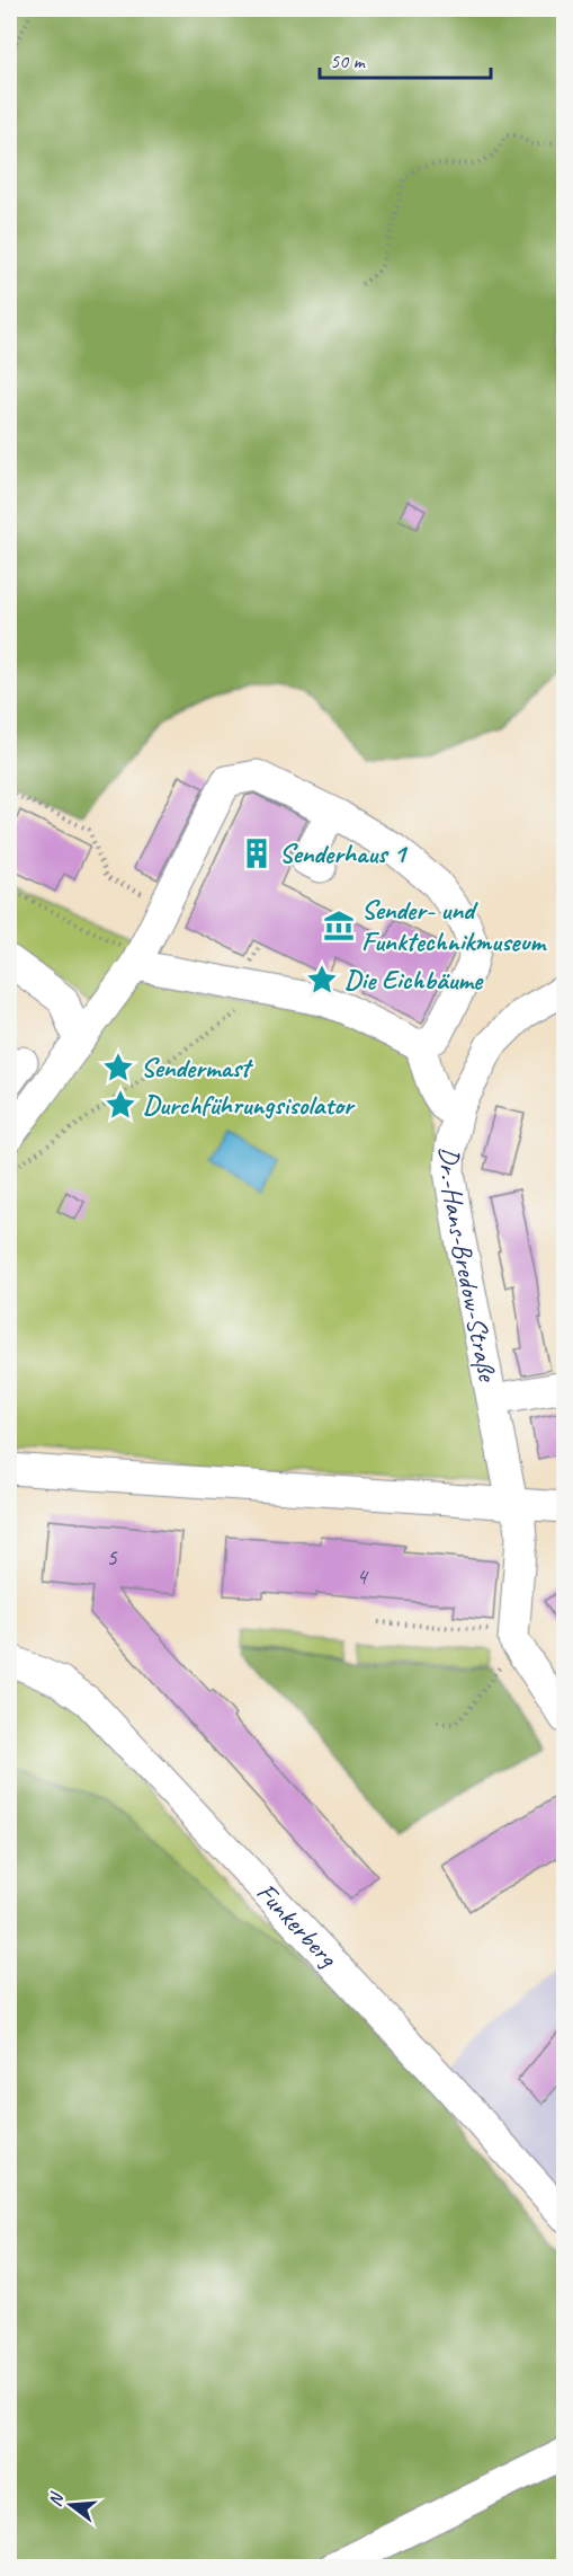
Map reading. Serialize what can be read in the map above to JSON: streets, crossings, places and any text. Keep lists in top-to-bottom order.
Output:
{
  "streets": {
    "street": ["Dr.-Hans-Bredow-Straße", "Funkerberg"]
  },
  "places": {
    "building": ["Senderhaus 1"],
    "museum": ["Sender- und Funktechnikmuseum"],
    "place": ["Die Eichbäume", "Sendermast", "Durchführungsisolator"]
  },
  "house_numbers": ["5", "4"],
  "scale_bar": "50 m",
  "north": "left"
}
